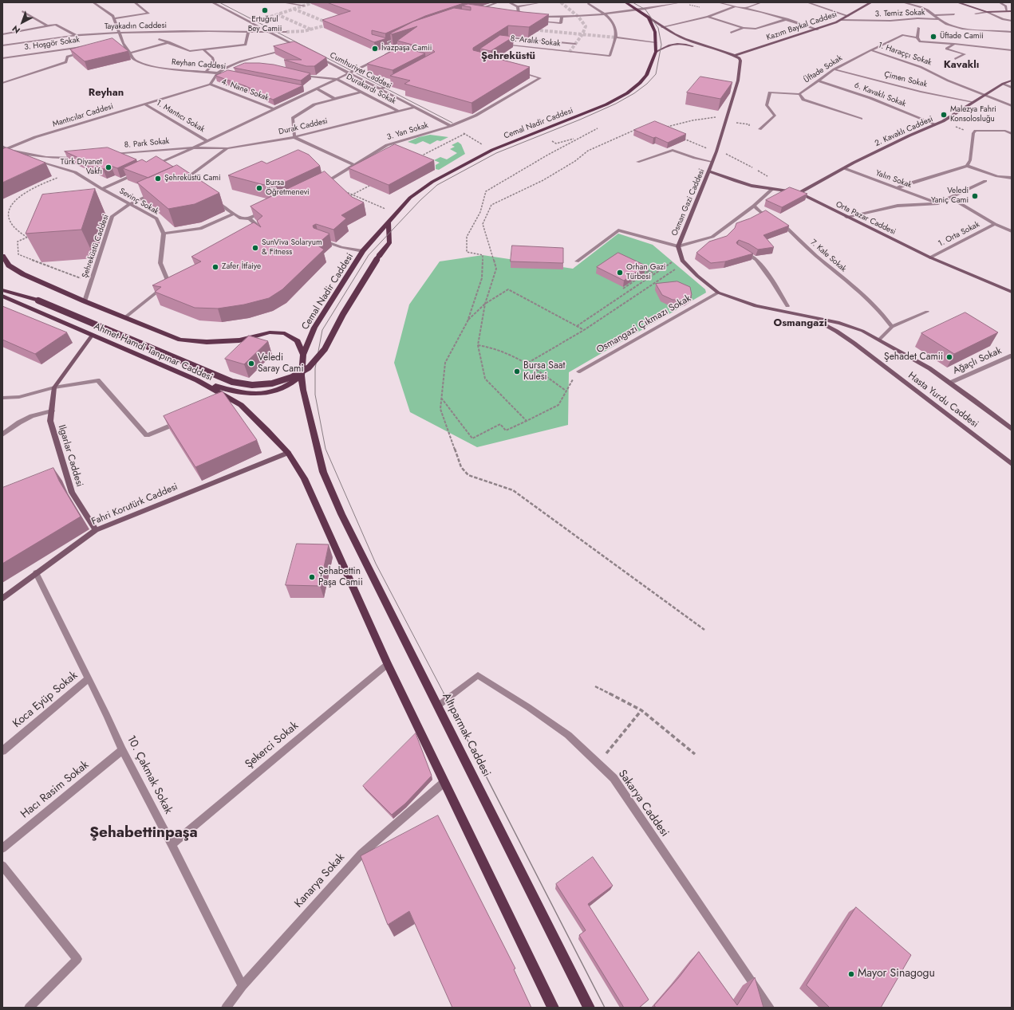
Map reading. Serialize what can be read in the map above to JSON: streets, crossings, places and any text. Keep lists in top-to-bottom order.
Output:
{
  "streets": {
    "main road": [
      "Kazım Baykal Caddesi",
      "Cemal Nadir Caddesi",
      "2. Kavaklı Caddesi",
      "Osman Gazi Caddesi",
      "Orta Pazar Caddesi",
      "Ahmet Hamdi Tanpınar Caddesi",
      "Hasta Yurdu Caddesi",
      "Ilgarlar Caddesi",
      "Fahri Korutürk Caddesi",
      "Altıparmak Caddesi"
    ],
    "street": [
      "3. Temiz Sokak",
      "Tayakadın Caddesi",
      "8. Aralık Sokak",
      "3. Hoşgör Sokak",
      "1. Haraççı Sokak",
      "Reyhan Caddesi",
      "Üftade Sokak",
      "Cumhuriyet Caddesi",
      "Çimen Sokak",
      "Durakardı Sokak",
      "4. Nane Sokak",
      "6. Kavaklı Sokak",
      "Mantıcılar Caddesi",
      "1. Mantıcı Sokak",
      "Durak Caddesi",
      "3. Yan Sokak",
      "8. Park Sokak",
      "Yalın Sokak",
      "Sevinç Sokak",
      "1. Orta Sokak",
      "Şehreküstü Caddesi",
      "7. Kale Sokak",
      "Osmangazi Çıkmazı Sokak",
      "Ağaçlı Sokak",
      "Koca Eyüp Sokak",
      "Şekerci Sokak",
      "10. Çakmak Sokak",
      "Hacı Rasim Sokak",
      "Sakarya Caddesi",
      "Kanarya Sokak"
    ]
  },
  "crossings": [
    ["3. Temiz Sokak", "Kazım Baykal Caddesi"],
    ["Tayakadın Caddesi", "Reyhan Caddesi"],
    ["Kazım Baykal Caddesi", "Osman Gazi Caddesi"],
    ["1. Haraççı Sokak", "Üftade Sokak"],
    ["1. Haraççı Sokak", "2. Kavaklı Caddesi"],
    ["Üftade Sokak", "Çimen Sokak"],
    ["Üftade Sokak", "6. Kavaklı Sokak"],
    ["Cumhuriyet Caddesi", "Durak Caddesi"],
    ["Cumhuriyet Caddesi", "3. Yan Sokak"],
    ["Çimen Sokak", "2. Kavaklı Caddesi"],
    ["Durakardı Sokak", "Durak Caddesi"],
    ["4. Nane Sokak", "Mantıcılar Caddesi"],
    ["6. Kavaklı Sokak", "2. Kavaklı Caddesi"],
    ["Mantıcılar Caddesi", "1. Mantıcı Sokak"],
    ["Mantıcılar Caddesi", "Sevinç Sokak"],
    ["Cemal Nadir Caddesi", "Ahmet Hamdi Tanpınar Caddesi"],
    ["Cemal Nadir Caddesi", "Altıparmak Caddesi"],
    ["Durak Caddesi", "8. Park Sokak"],
    ["2. Kavaklı Caddesi", "Yalın Sokak"],
    ["2. Kavaklı Caddesi", "Orta Pazar Caddesi"],
    ["Sevinç Sokak", "Şehreküstü Caddesi"],
    ["Osman Gazi Caddesi", "Orta Pazar Caddesi"],
    ["Osman Gazi Caddesi", "Osmangazi Çıkmazı Sokak"],
    ["Osman Gazi Caddesi", "Hasta Yurdu Caddesi"],
    ["Orta Pazar Caddesi", "1. Orta Sokak"],
    ["Şehreküstü Caddesi", "Ahmet Hamdi Tanpınar Caddesi"],
    ["Ahmet Hamdi Tanpınar Caddesi", "Ilgarlar Caddesi"],
    ["Ahmet Hamdi Tanpınar Caddesi", "Fahri Korutürk Caddesi"],
    ["Ahmet Hamdi Tanpınar Caddesi", "Şekerci Sokak"],
    ["Ağaçlı Sokak", "Hasta Yurdu Caddesi"],
    ["Ilgarlar Caddesi", "Fahri Korutürk Caddesi"],
    ["Fahri Korutürk Caddesi", "10. Çakmak Sokak"],
    ["Koca Eyüp Sokak", "10. Çakmak Sokak"],
    ["Altıparmak Caddesi", "Sakarya Caddesi"],
    ["Şekerci Sokak", "10. Çakmak Sokak"],
    ["10. Çakmak Sokak", "Hacı Rasim Sokak"],
    ["10. Çakmak Sokak", "Kanarya Sokak"]
  ],
  "districts": [
    "Şehreküstü",
    "Kavaklı",
    "Reyhan",
    "Osmangazi",
    "Şehabettinpaşa"
  ],
  "places": [
    "Ertuğrul Bey Camii",
    "Üftade Camii",
    "İvazpaşa Camii",
    "Malezya Fahri Konsolosluğu",
    "Türk Diyanet Vakfı",
    "Şehreküstü Cami",
    "Bursa Öğretmenevi",
    "Veledi Yaniç Cami",
    "SunViva Solaryum & Fitness",
    "Zafer İtfaiye",
    "Orhan Gazi Türbesi",
    "Şehadet Camii",
    "Veledi Saray Cami",
    "Bursa Saat Kulesi",
    "Şehabettin Paşa Camii",
    "Mayor Sinagogu"
  ],
  "north": "bottom left"
}
